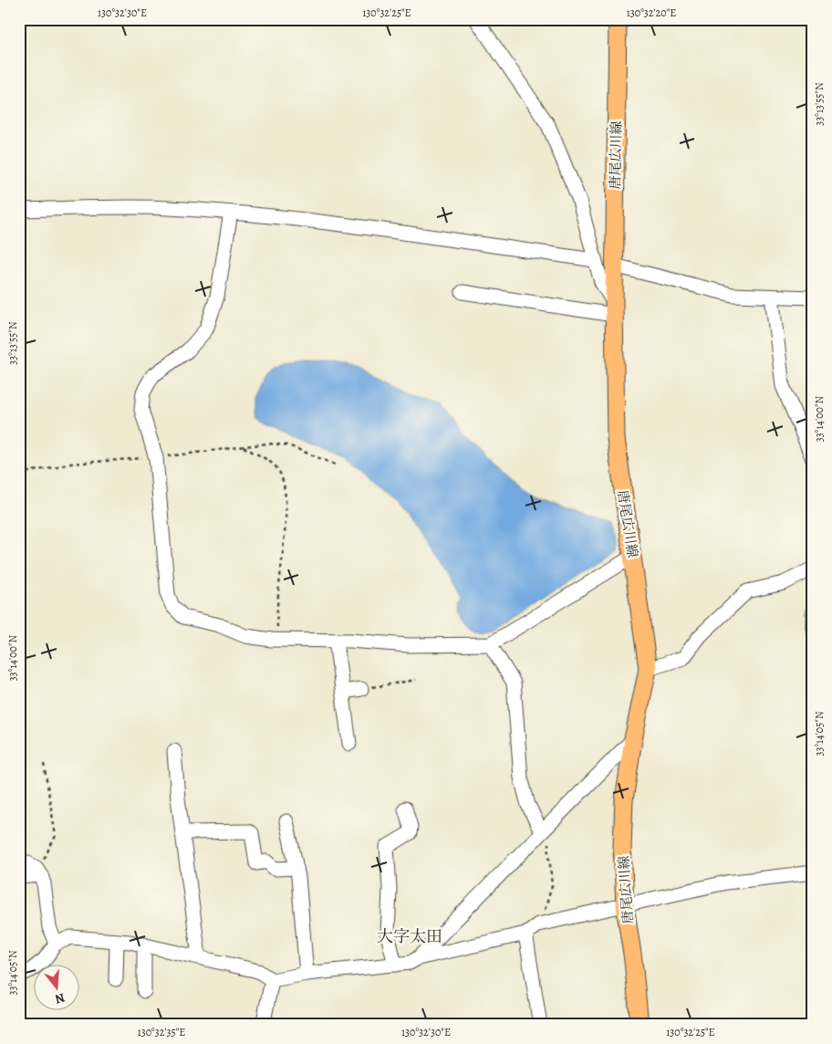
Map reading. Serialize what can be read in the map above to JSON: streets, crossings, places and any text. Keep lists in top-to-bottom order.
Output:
{
  "streets": {
    "main road": ["唐尾広川線"]
  },
  "districts": ["大字太田"],
  "north": "bottom",
  "coordinates": [
    "130°32'30\"E",
    "130°32'25\"E",
    "130°32'20\"E",
    "33°13'55\"N",
    "33°14'00\"N",
    "33°14'05\"N",
    "130°32'35\"E"
  ]
}
